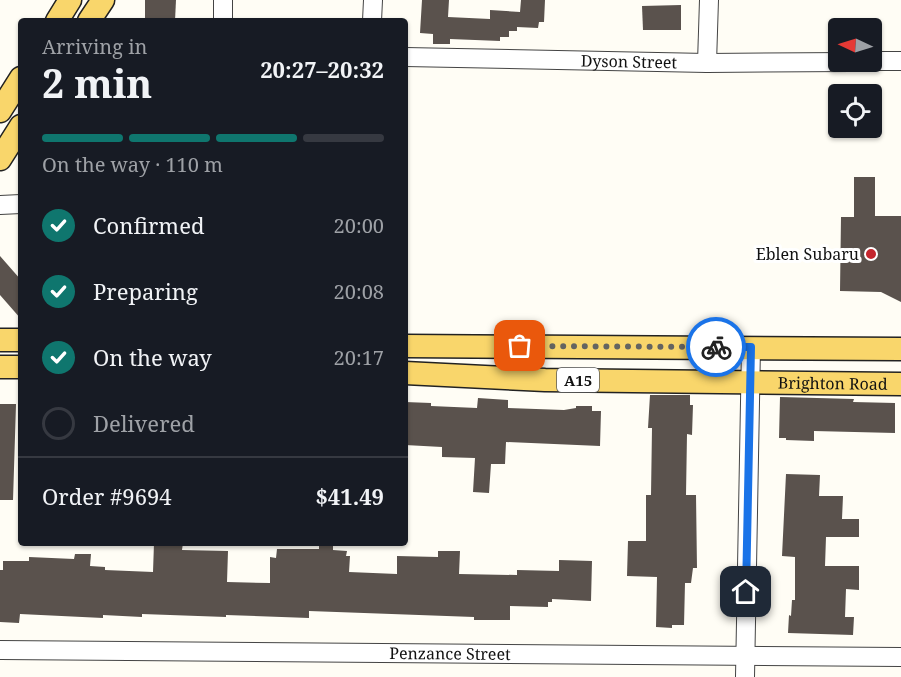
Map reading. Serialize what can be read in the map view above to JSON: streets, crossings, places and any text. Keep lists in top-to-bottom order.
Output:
{
  "streets": {
    "main road": ["A15", "Brighton Road"],
    "street": ["Dyson Street", "Penzance Street"]
  },
  "places": ["Eblen Subaru"],
  "north": "left",
  "page": {
    "heading": ["2 min", "Arriving in", "20:27–20:32"],
    "panel": ["Order #9694", "$41.49"],
    "bar": "On the way · 110 m",
    "list": [
      ["Confirmed", "20:00"],
      ["Preparing", "20:08"],
      ["On the way", "20:17"],
      "Delivered"
    ]
  }
}
